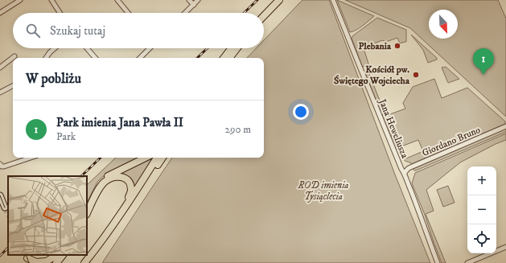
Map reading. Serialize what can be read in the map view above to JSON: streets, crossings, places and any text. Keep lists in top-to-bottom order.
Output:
{
  "streets": {
    "street": ["Jana Heweliusza", "Giordano Bruno"]
  },
  "crossings": [
    ["Jana Heweliusza", "Giordano Bruno"]
  ],
  "parks": ["ROD imienia Tysiąclecia"],
  "places": ["Plebania", "Kościół pw. Świętego Wojciecha"],
  "north": "bottom right",
  "page": {
    "search": "Szukaj tutaj",
    "pins": "1",
    "heading": "W pobliżu",
    "list": [
      {
        "mark": "1",
        "name": "Park imienia Jana Pawła II",
        "note": "Park",
        "value": "290 m"
      }
    ],
    "map_buttons": ["+", "−"]
  }
}
